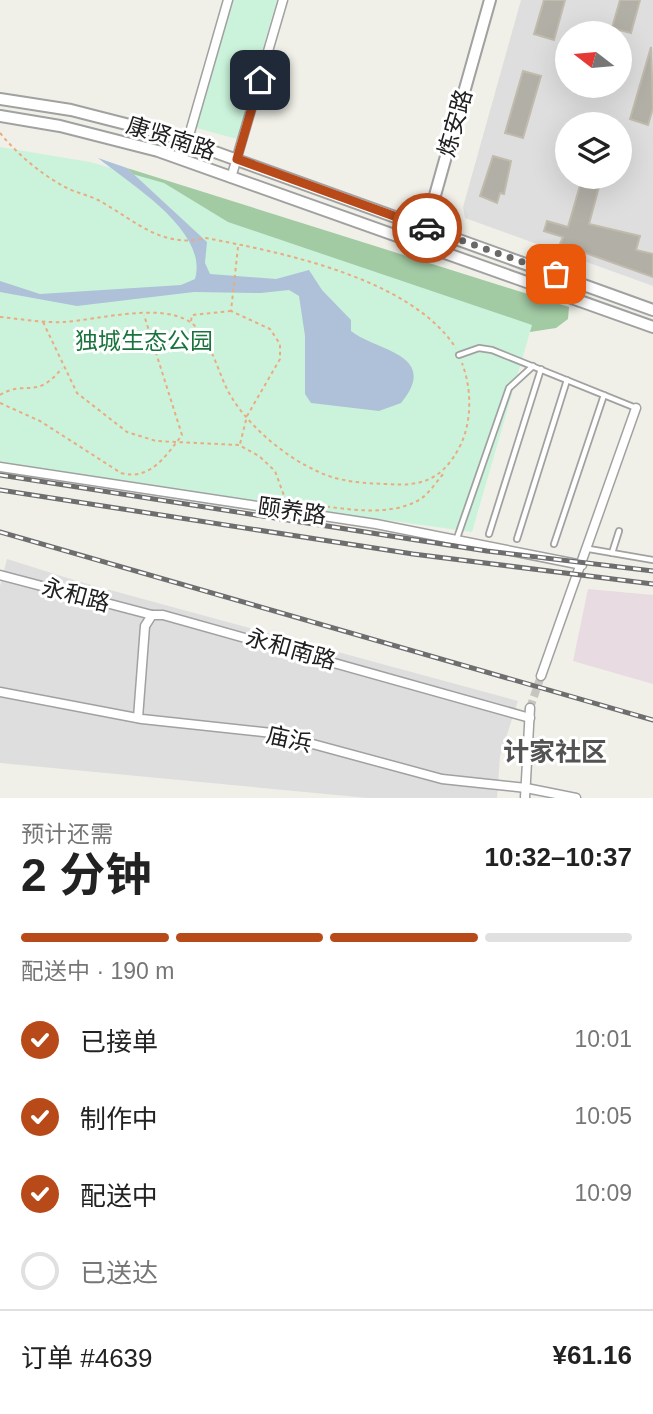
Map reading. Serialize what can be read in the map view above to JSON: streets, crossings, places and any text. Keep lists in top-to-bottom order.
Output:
{
  "streets": {
    "street": [
      "炼安路",
      "康贤南路",
      "颐养路",
      "永和路",
      "永和南路",
      "庙浜"
    ]
  },
  "crossings": [
    ["炼安路", "康贤南路"],
    ["永和路", "永和南路"]
  ],
  "districts": ["计家社区"],
  "parks": ["独城生态公园"],
  "north": "left",
  "page": {
    "heading": ["2 分钟", "预计还需", "10:32–10:37"],
    "panel": ["订单 #4639", "¥61.16"],
    "bar": "配送中 · 190 m",
    "list": [
      ["已接单", "10:01"],
      ["制作中", "10:05"],
      ["配送中", "10:09"],
      "已送达"
    ]
  }
}
